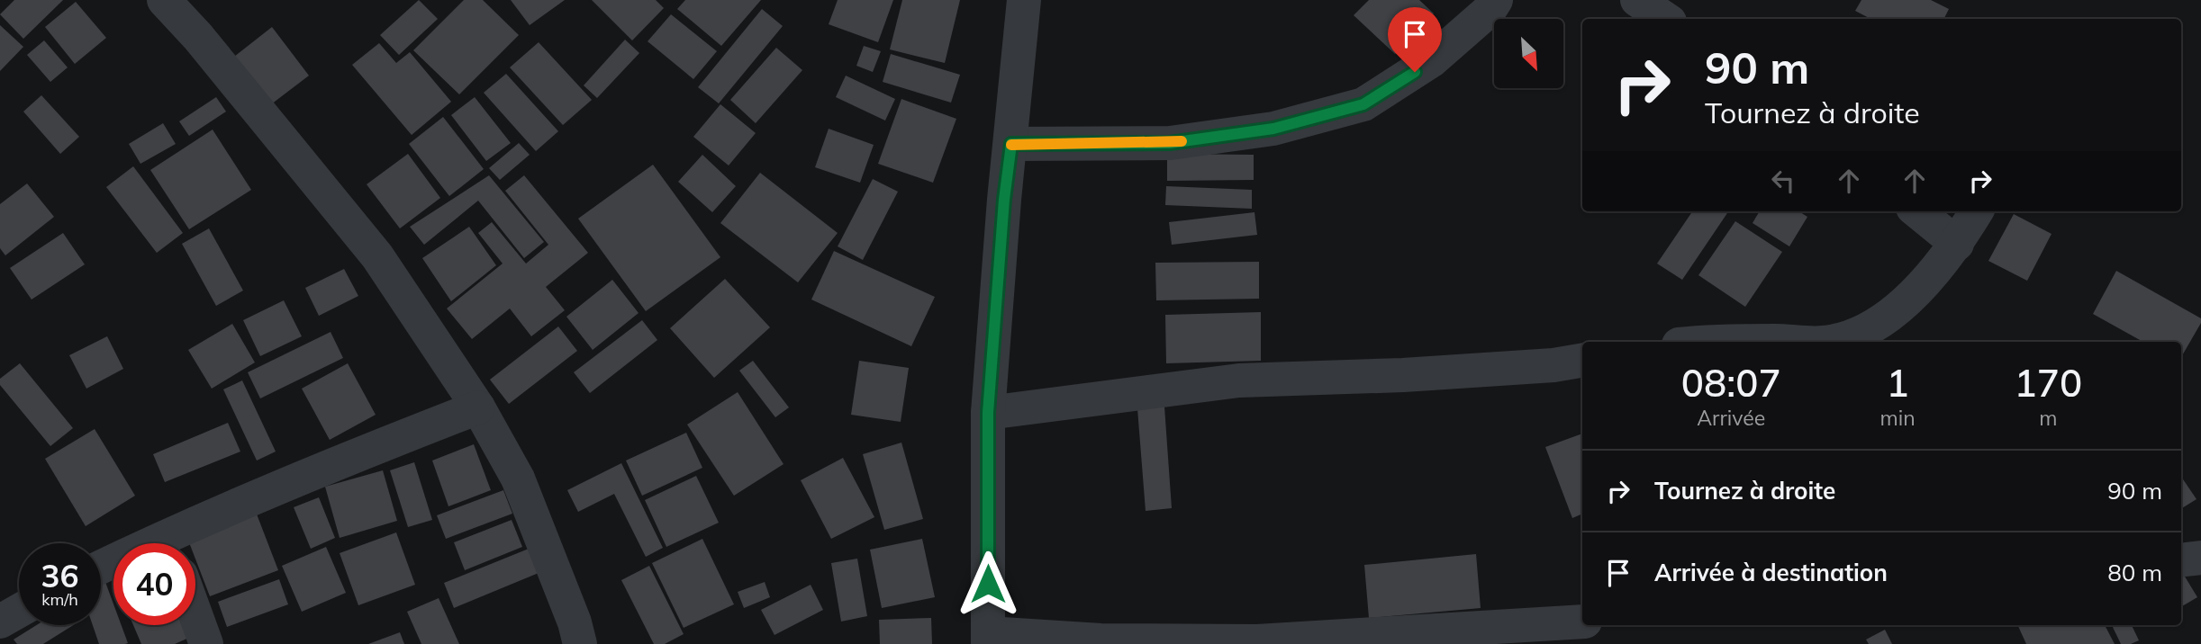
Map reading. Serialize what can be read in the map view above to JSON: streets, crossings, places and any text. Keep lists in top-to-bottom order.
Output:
{
  "north": "bottom right",
  "page": {
    "turn": ["90 m", "Tournez à droite"],
    "eta": [
      "08:07",
      "Arrivée",
      "1",
      "min",
      "170",
      "m"
    ],
    "list": [
      {
        "name": "Tournez à droite",
        "value": "90 m"
      },
      {
        "name": "Arrivée à destination",
        "value": "80 m"
      }
    ],
    "speed": "36 km/h",
    "limit": "40"
  }
}
